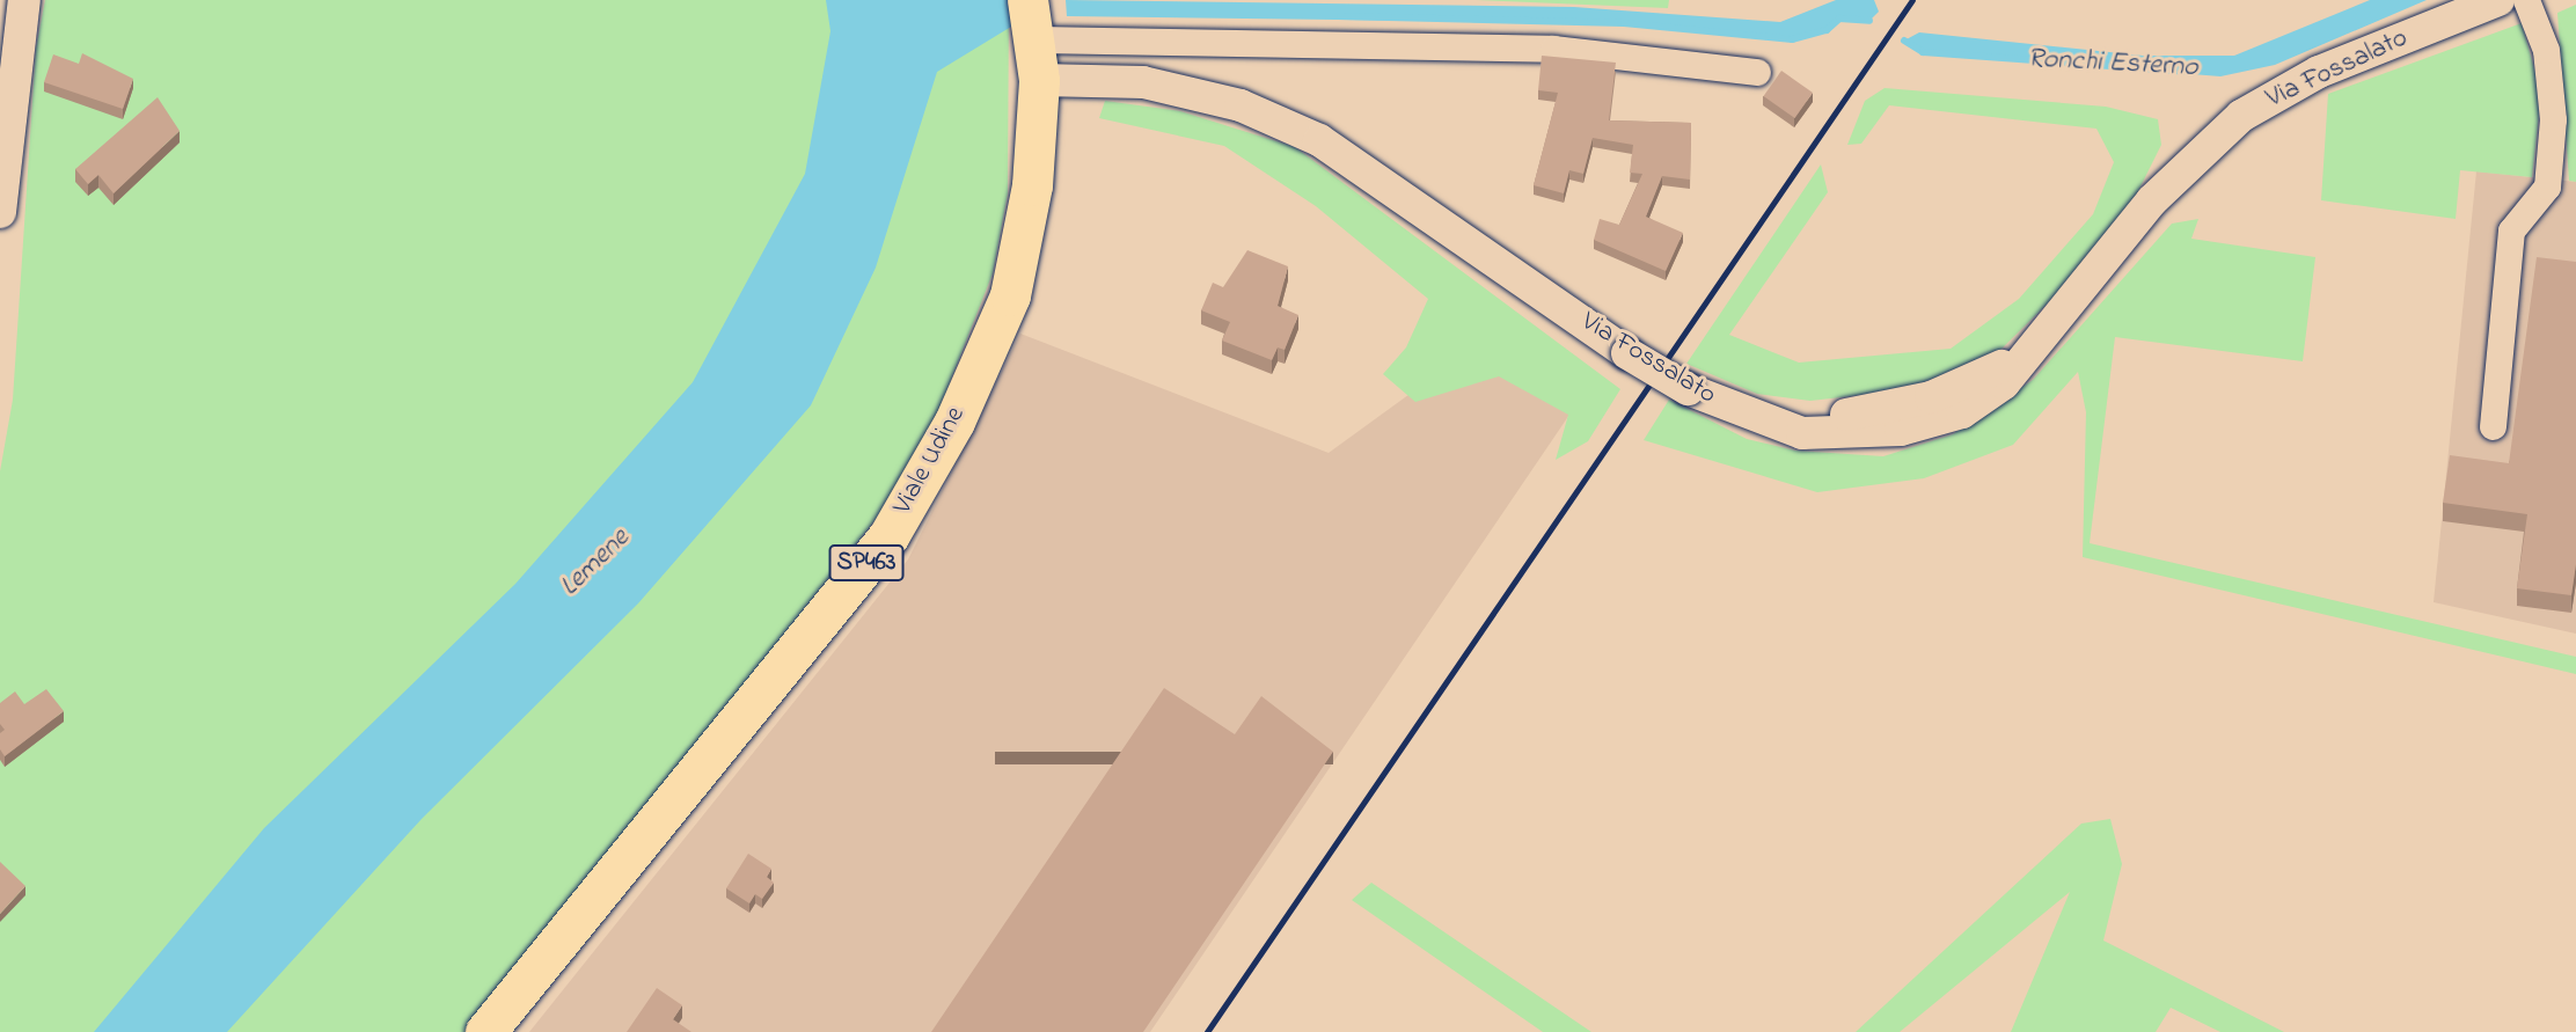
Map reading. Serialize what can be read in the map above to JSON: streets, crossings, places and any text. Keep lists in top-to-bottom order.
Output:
{
  "streets": {
    "main road": ["Viale Udine", "SP463"],
    "street": ["Via Fossalato"]
  },
  "crossings": [
    ["Via Fossalato", "Viale Udine"]
  ],
  "water": ["Ronchi Esterno", "Lemene"]
}
